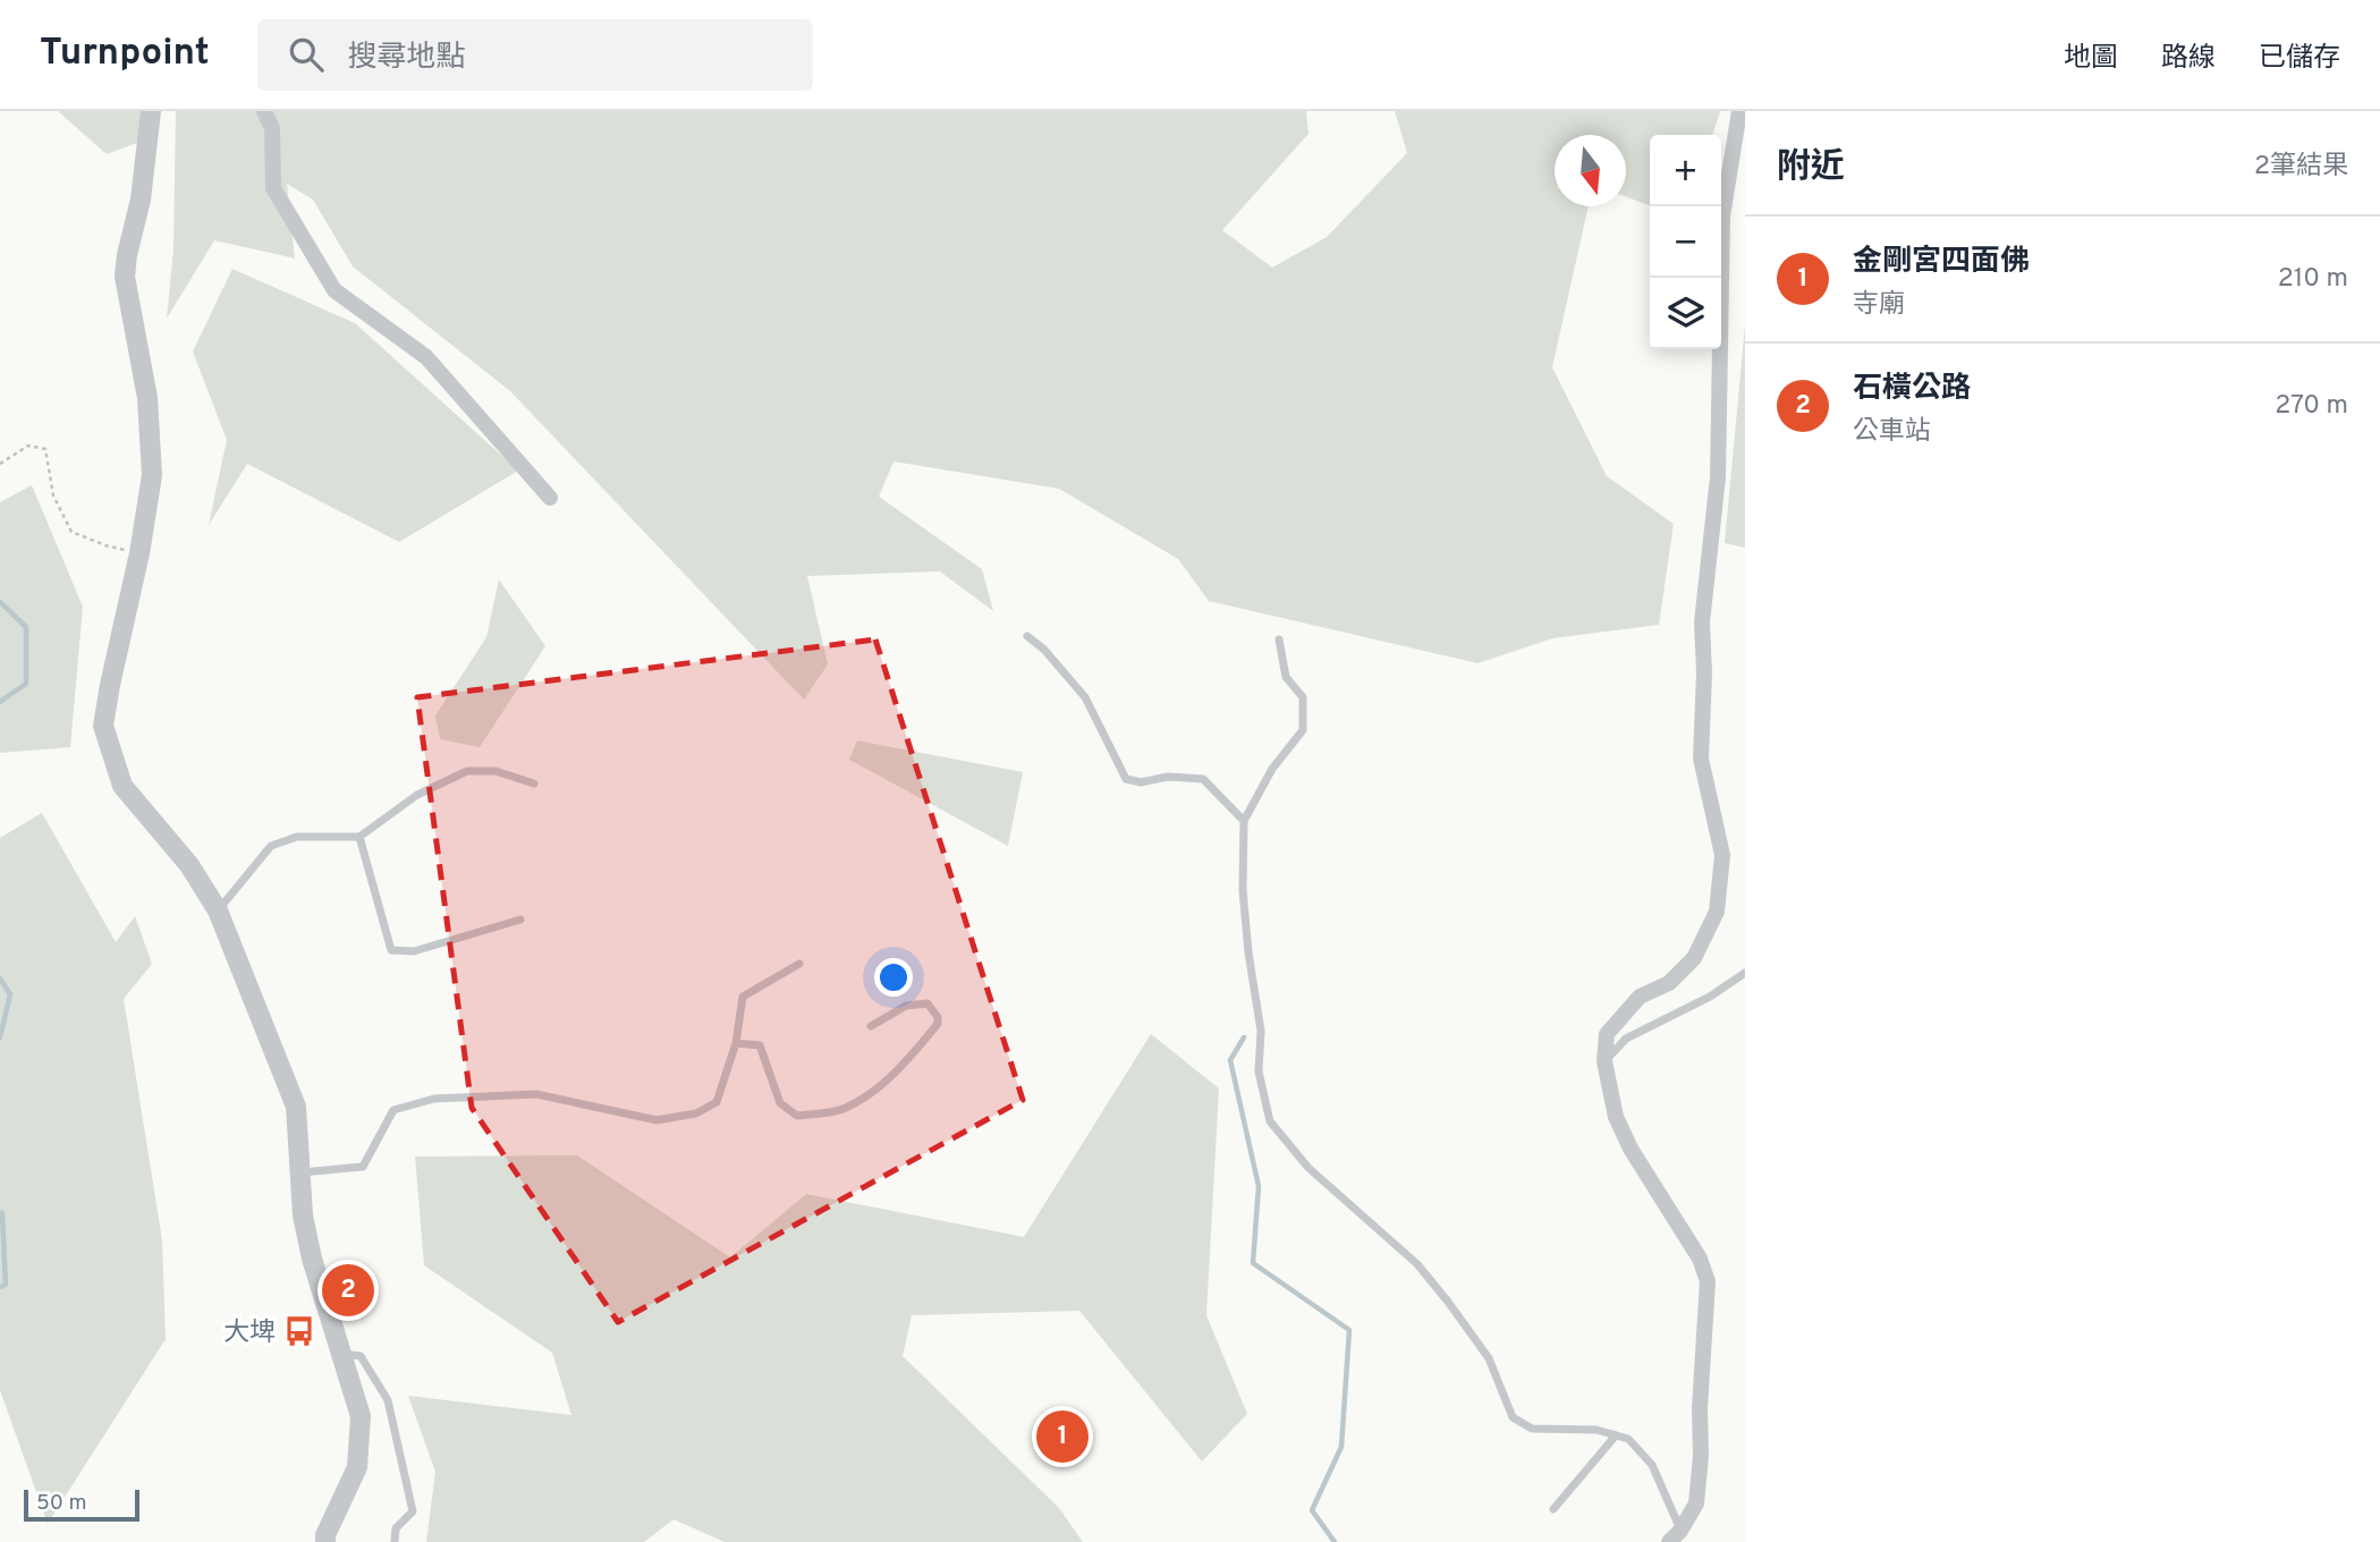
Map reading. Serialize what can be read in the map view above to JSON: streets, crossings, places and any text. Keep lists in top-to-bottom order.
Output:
{
  "places": {
    "bus stop": ["大埤"]
  },
  "scale_bar": "50 m",
  "north": "bottom",
  "page": {
    "header": "Turnpoint",
    "search": "搜尋地點",
    "nav": ["地圖", "路線", "已儲存"],
    "heading": ["附近", "2筆結果"],
    "map_buttons": ["+", "−"],
    "list": [
      {
        "mark": "1",
        "name": "金剛宮四面佛",
        "note": "寺廟",
        "value": "210 m"
      },
      {
        "mark": "2",
        "name": "石橫公路",
        "note": "公車站",
        "value": "270 m"
      }
    ],
    "pins": ["2", "1"],
    "scale": "50 m"
  }
}
